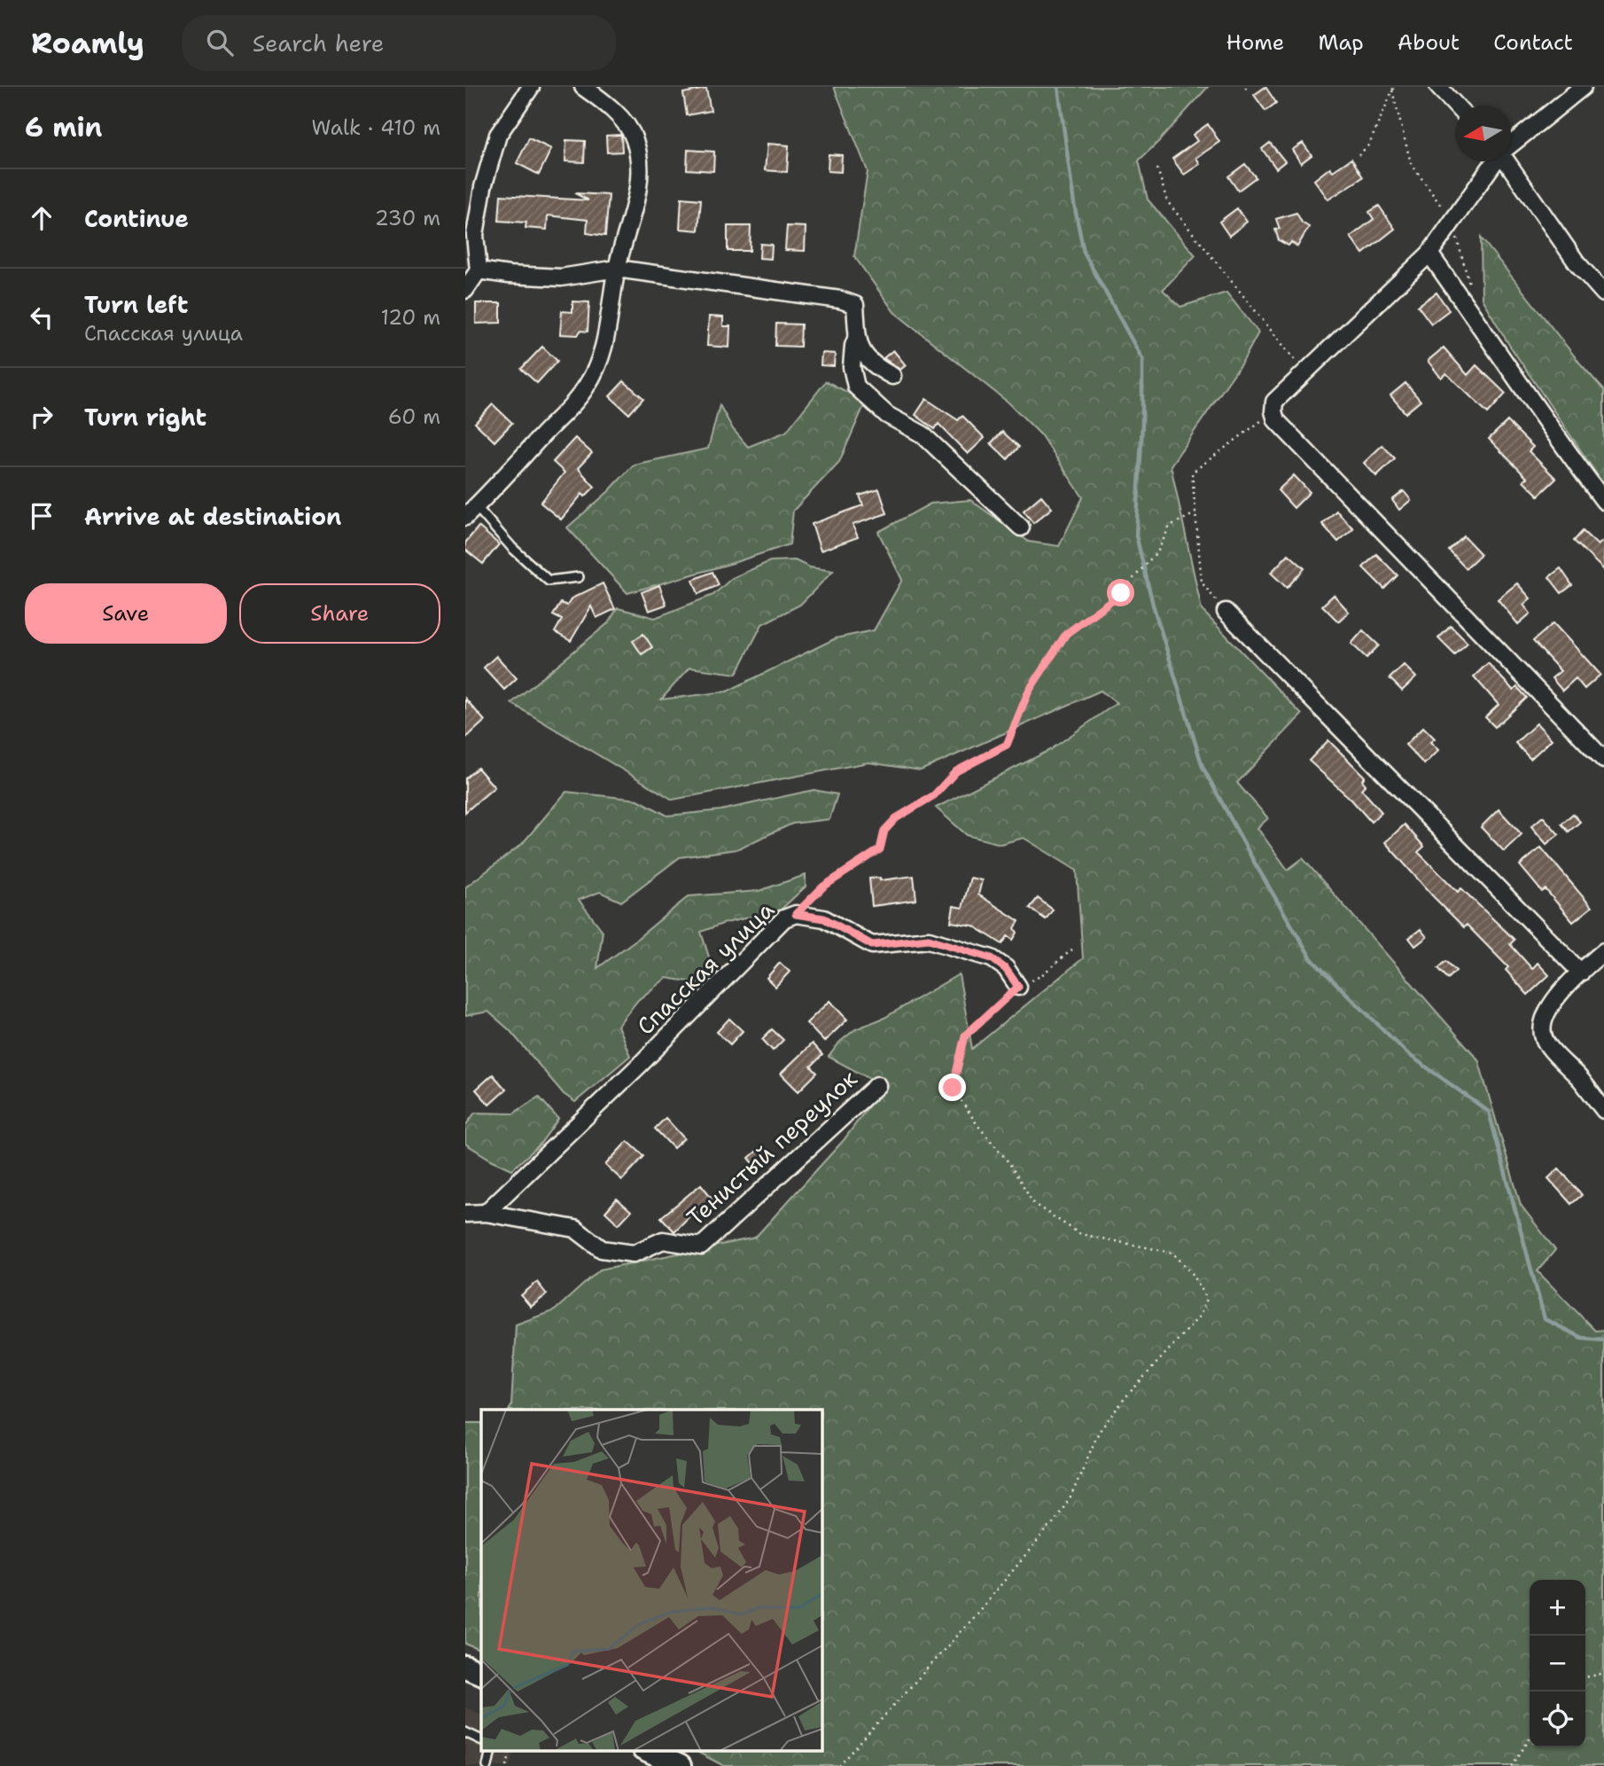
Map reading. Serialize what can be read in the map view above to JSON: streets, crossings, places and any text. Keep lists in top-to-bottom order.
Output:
{
  "streets": {
    "street": ["Спасская улица", "Тенистый переулок"]
  },
  "crossings": [
    ["Спасская улица", "Тенистый переулок"]
  ],
  "north": "left",
  "page": {
    "header": "Roamly",
    "search": "Search here",
    "nav": [
      "Home",
      "Map",
      "About",
      "Contact"
    ],
    "heading": ["6 min", "Walk · 410 m"],
    "list": [
      ["Continue", "230 m"],
      ["Turn left", "Спасская улица", "120 m"],
      ["Turn right", "60 m"],
      "Arrive at destination"
    ],
    "buttons": ["Save", "Share"],
    "map_buttons": ["+", "−"]
  }
}
